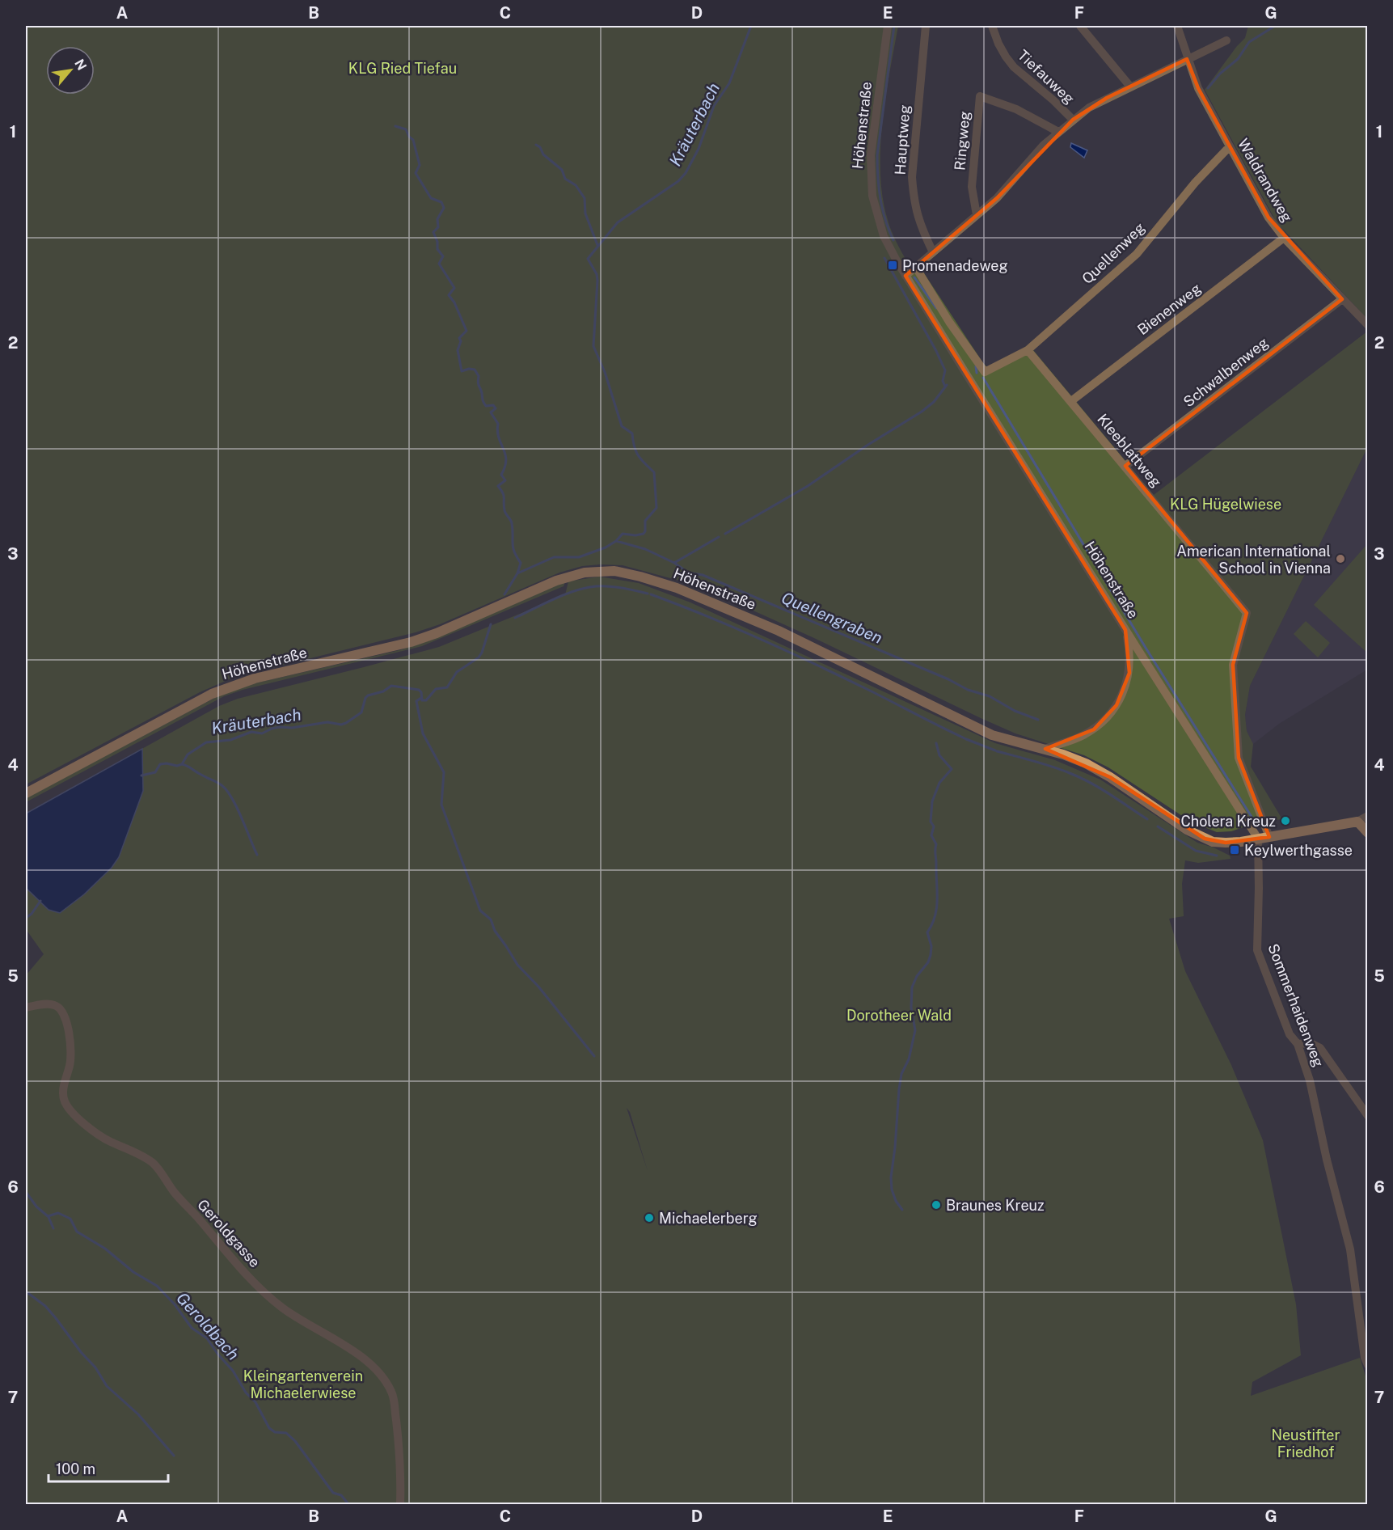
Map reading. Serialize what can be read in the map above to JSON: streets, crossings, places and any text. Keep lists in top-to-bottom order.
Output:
{
  "streets": {
    "main road": ["Höhenstraße"],
    "street": [
      "Tiefauweg",
      "Hauptweg",
      "Ringweg",
      "Waldrandweg",
      "Quellenweg",
      "Bienenweg",
      "Schwalbenweg",
      "Kleeblattweg",
      "Sommerhaidenweg",
      "Geroldgasse"
    ]
  },
  "crossings": [
    ["Waldrandweg", "Quellenweg"],
    ["Waldrandweg", "Bienenweg"],
    ["Waldrandweg", "Schwalbenweg"],
    ["Quellenweg", "Kleeblattweg"],
    ["Bienenweg", "Kleeblattweg"],
    ["Schwalbenweg", "Kleeblattweg"]
  ],
  "water": ["Kräuterbach", "Quellengraben", "Geroldbach"],
  "parks": [
    "KLG Ried Tiefau",
    "KLG Hügelwiese",
    "Dorotheer Wald",
    "Kleingartenverein Michaelerwiese",
    "Neustifter Friedhof"
  ],
  "places": {
    "transit": ["Promenadeweg", "Keylwerthgasse"],
    "other": [
      "American International School in Vienna",
      "Cholera Kreuz",
      "Braunes Kreuz",
      "Michaelerberg"
    ]
  },
  "scale_bar": "100 m",
  "north": "top right",
  "grid": {
    "columns": [
      "A",
      "B",
      "C",
      "D",
      "E",
      "F",
      "G"
    ],
    "rows": [
      "1",
      "2",
      "3",
      "4",
      "5",
      "6",
      "7"
    ]
  }
}
